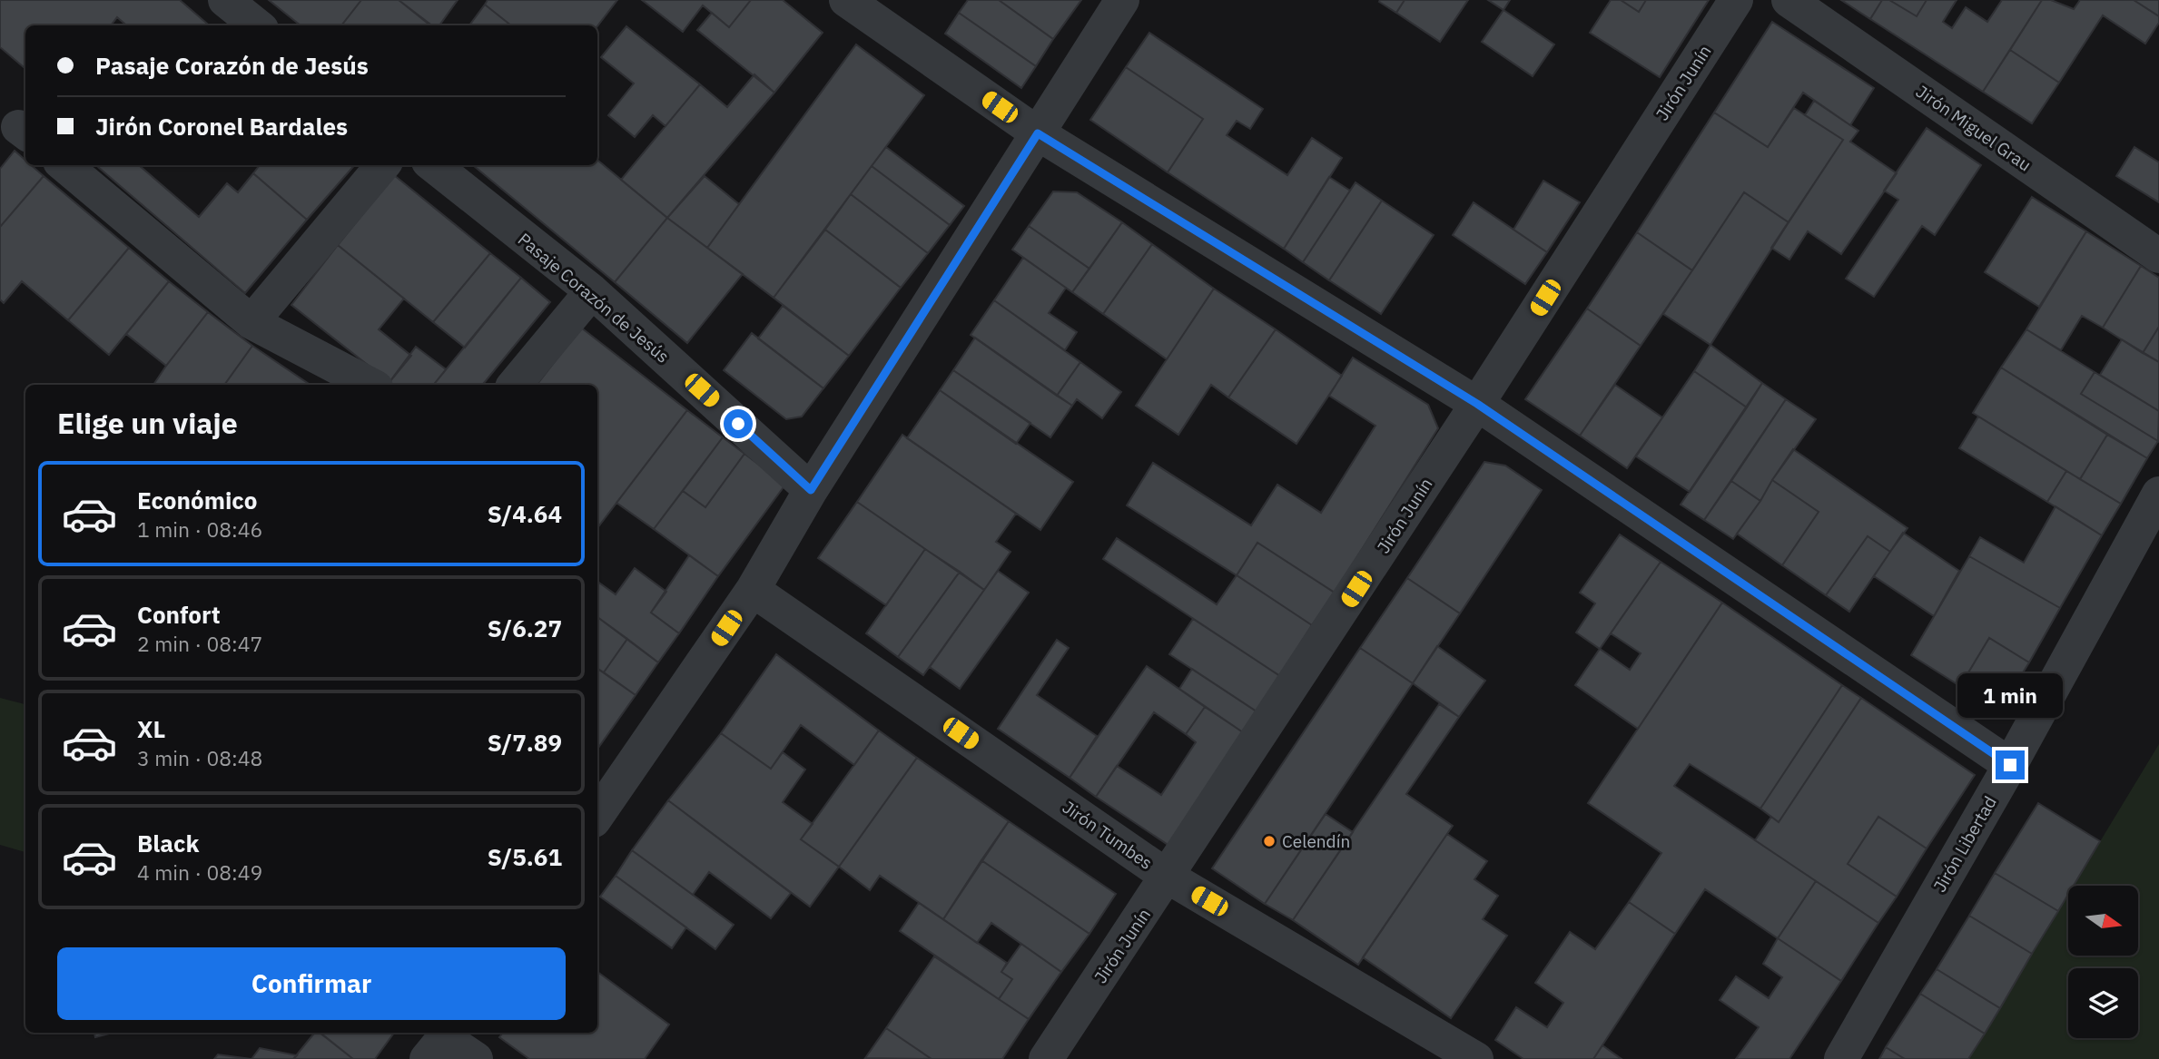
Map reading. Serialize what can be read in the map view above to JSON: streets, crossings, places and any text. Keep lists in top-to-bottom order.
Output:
{
  "streets": {
    "street": [
      "Jirón Junín",
      "Jirón Miguel Grau",
      "Pasaje Corazón de Jesús",
      "Jirón Tumbes",
      "Jirón Libertad"
    ]
  },
  "crossings": [
    ["Jirón Junín", "Jirón Tumbes"]
  ],
  "places": ["Celendín"],
  "north": "right",
  "page": {
    "banner": ["Pasaje Corazón de Jesús", "Jirón Coronel Bardales"],
    "heading": "Elige un viaje",
    "list": [
      {
        "name": "Económico",
        "note": "1 min · 08:46",
        "value": "S/4.64"
      },
      {
        "name": "Confort",
        "note": "2 min · 08:47",
        "value": "S/6.27"
      },
      {
        "name": "XL",
        "note": "3 min · 08:48",
        "value": "S/7.89"
      },
      {
        "name": "Black",
        "note": "4 min · 08:49",
        "value": "S/5.61"
      }
    ],
    "bubble": "1 min",
    "buttons": "Confirmar"
  }
}
